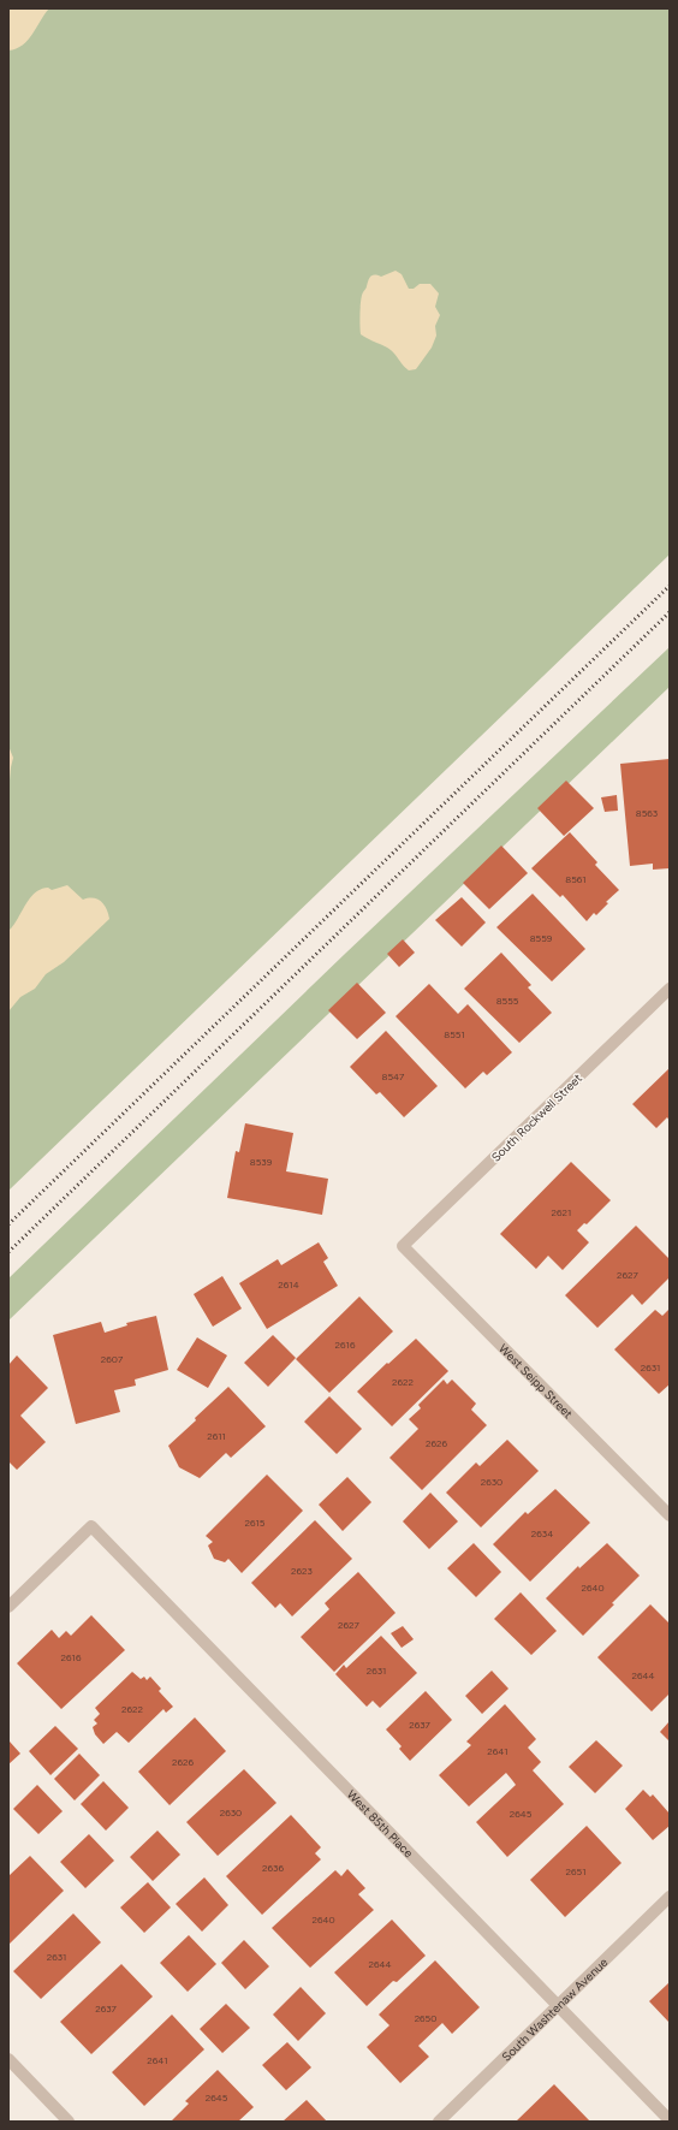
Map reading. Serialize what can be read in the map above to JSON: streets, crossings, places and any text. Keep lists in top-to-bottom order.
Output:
{
  "streets": {
    "street": [
      "South Rockwell Street",
      "West Seipp Street",
      "West 85th Place",
      "South Washtenaw Avenue"
    ]
  },
  "crossings": [
    ["South Rockwell Street", "West Seipp Street"],
    ["West 85th Place", "South Washtenaw Avenue"]
  ],
  "house_numbers": [
    "8563",
    "8561",
    "8559",
    "8555",
    "8551",
    "8547",
    "8539",
    "2621",
    "2627",
    "2614",
    "2616",
    "2607",
    "2631",
    "2622",
    "2611",
    "2626",
    "2630",
    "2615",
    "2634",
    "2623",
    "2640",
    "2627",
    "2616",
    "2631",
    "2644",
    "2622",
    "2637",
    "2641",
    "2626",
    "2630",
    "2645",
    "2636",
    "2651",
    "2640",
    "2631",
    "2644",
    "2637",
    "2650",
    "2641",
    "2645"
  ]
}
